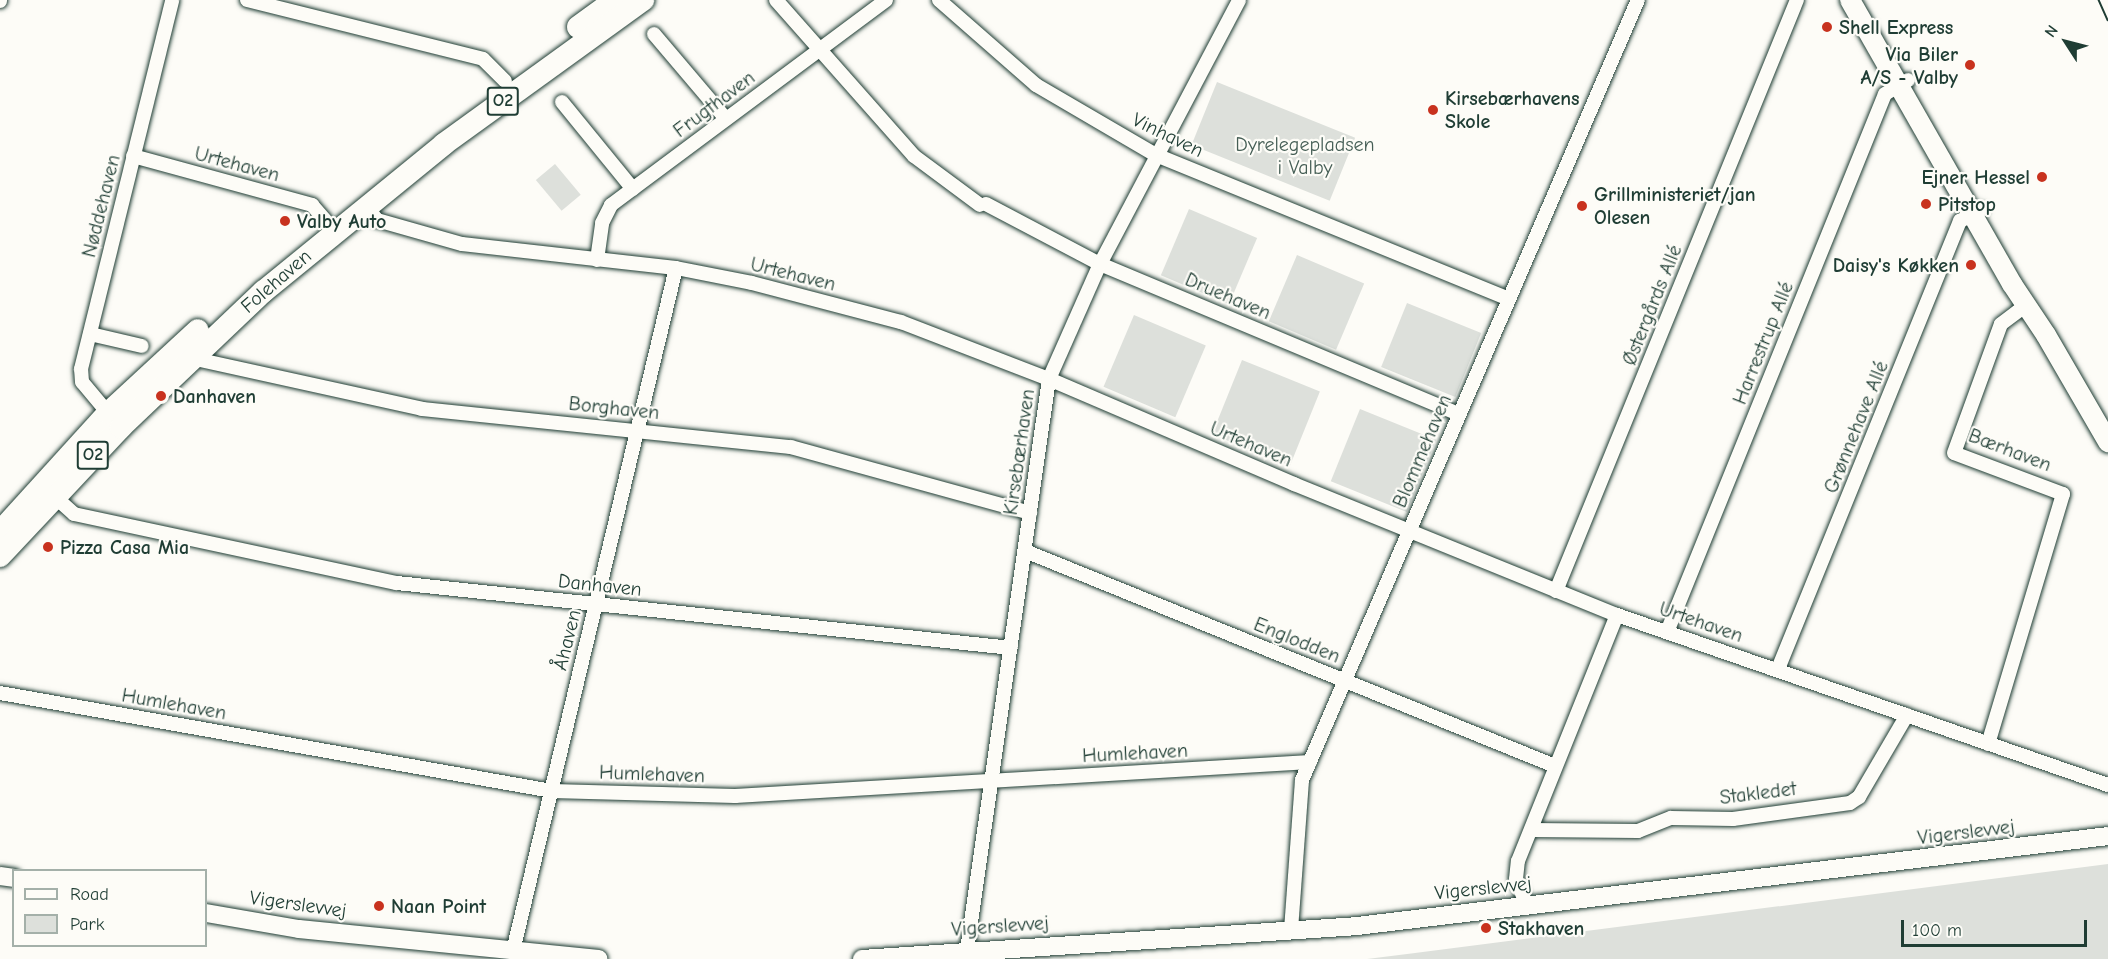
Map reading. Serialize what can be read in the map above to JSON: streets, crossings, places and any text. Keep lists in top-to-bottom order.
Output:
{
  "streets": {
    "main road": ["O2", "Folehaven"],
    "street": [
      "Frugthaven",
      "Vinhaven",
      "Urtehaven",
      "Nøddehaven",
      "Druehaven",
      "Østergårds Allé",
      "Harrestrup Allé",
      "Borghaven",
      "Grønnehave Allé",
      "Bærhaven",
      "Blommehaven",
      "Kirsebærhaven",
      "Danhaven",
      "Åhaven",
      "Englodden",
      "Humlehaven",
      "Stakledet",
      "Vigerslevvej"
    ]
  },
  "crossings": [
    ["Frugthaven", "Urtehaven"],
    ["Frugthaven", "Druehaven"],
    ["Vinhaven", "Blommehaven"],
    ["Vinhaven", "Kirsebærhaven"],
    ["Urtehaven", "Nøddehaven"],
    ["Urtehaven", "Folehaven"],
    ["Urtehaven", "Østergårds Allé"],
    ["Urtehaven", "Harrestrup Allé"],
    ["Urtehaven", "Grønnehave Allé"],
    ["Urtehaven", "Bærhaven"],
    ["Urtehaven", "Blommehaven"],
    ["Urtehaven", "Kirsebærhaven"],
    ["Urtehaven", "Åhaven"],
    ["Urtehaven", "Stakledet"],
    ["Nøddehaven", "Folehaven"],
    ["Folehaven", "Borghaven"],
    ["Folehaven", "Danhaven"],
    ["Druehaven", "Blommehaven"],
    ["Druehaven", "Kirsebærhaven"],
    ["Borghaven", "Kirsebærhaven"],
    ["Borghaven", "Åhaven"],
    ["Blommehaven", "Englodden"],
    ["Blommehaven", "Humlehaven"],
    ["Blommehaven", "Vigerslevvej"],
    ["Kirsebærhaven", "Danhaven"],
    ["Kirsebærhaven", "Englodden"],
    ["Kirsebærhaven", "Humlehaven"],
    ["Kirsebærhaven", "Vigerslevvej"],
    ["Danhaven", "Åhaven"],
    ["Åhaven", "Humlehaven"],
    ["Åhaven", "Vigerslevvej"]
  ],
  "parks": ["Dyrelegepladsen i Valby"],
  "places": [
    "Shell Express",
    "Via Biler A/S - Valby",
    "Kirsebærhavens Skole",
    "Ejner Hessel",
    "Pitstop",
    "Grillministeriet/jan Olesen",
    "Valby Auto",
    "Daisy's Køkken",
    "Danhaven",
    "Pizza Casa Mia",
    "Naan Point",
    "Stakhaven"
  ],
  "legend": ["Road", "Park"],
  "scale_bar": "100 m",
  "north": "top left"
}
